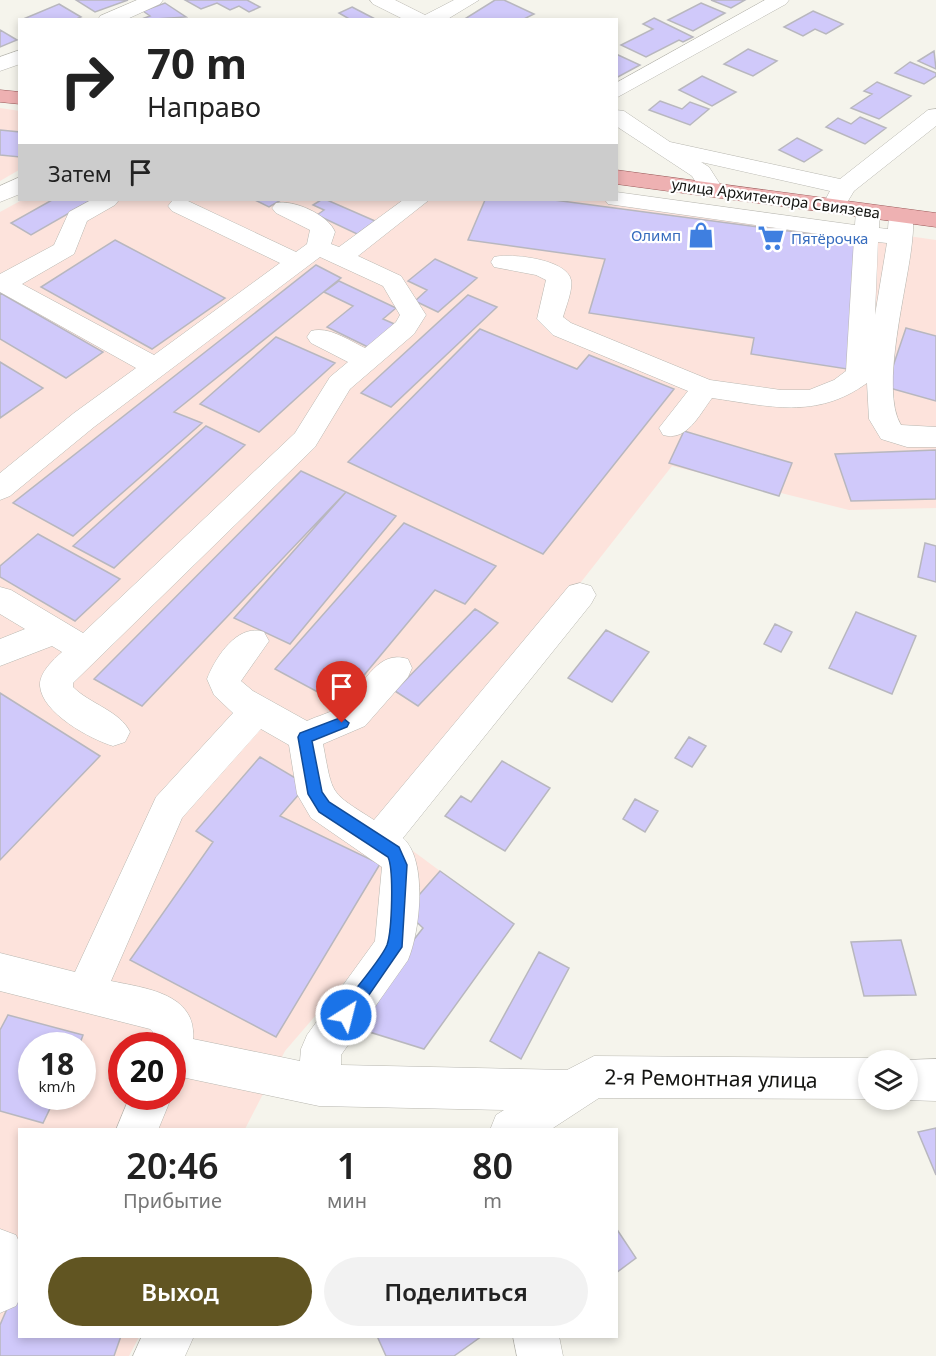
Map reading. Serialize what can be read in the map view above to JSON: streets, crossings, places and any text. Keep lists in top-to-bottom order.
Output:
{
  "streets": {
    "main road": ["улица Архитектора Свиязева"],
    "street": ["2-я Ремонтная улица"]
  },
  "places": {
    "shop": ["Олимп"],
    "supermarket": ["Пятёрочка"]
  },
  "page": {
    "turn": ["70 m", "Направо"],
    "then": "Затем",
    "speed": "18 km/h",
    "limit": "20",
    "eta": [
      "20:46",
      "Прибытие",
      "1",
      "мин",
      "80",
      "m"
    ],
    "buttons": ["Выход", "Поделиться"]
  }
}
